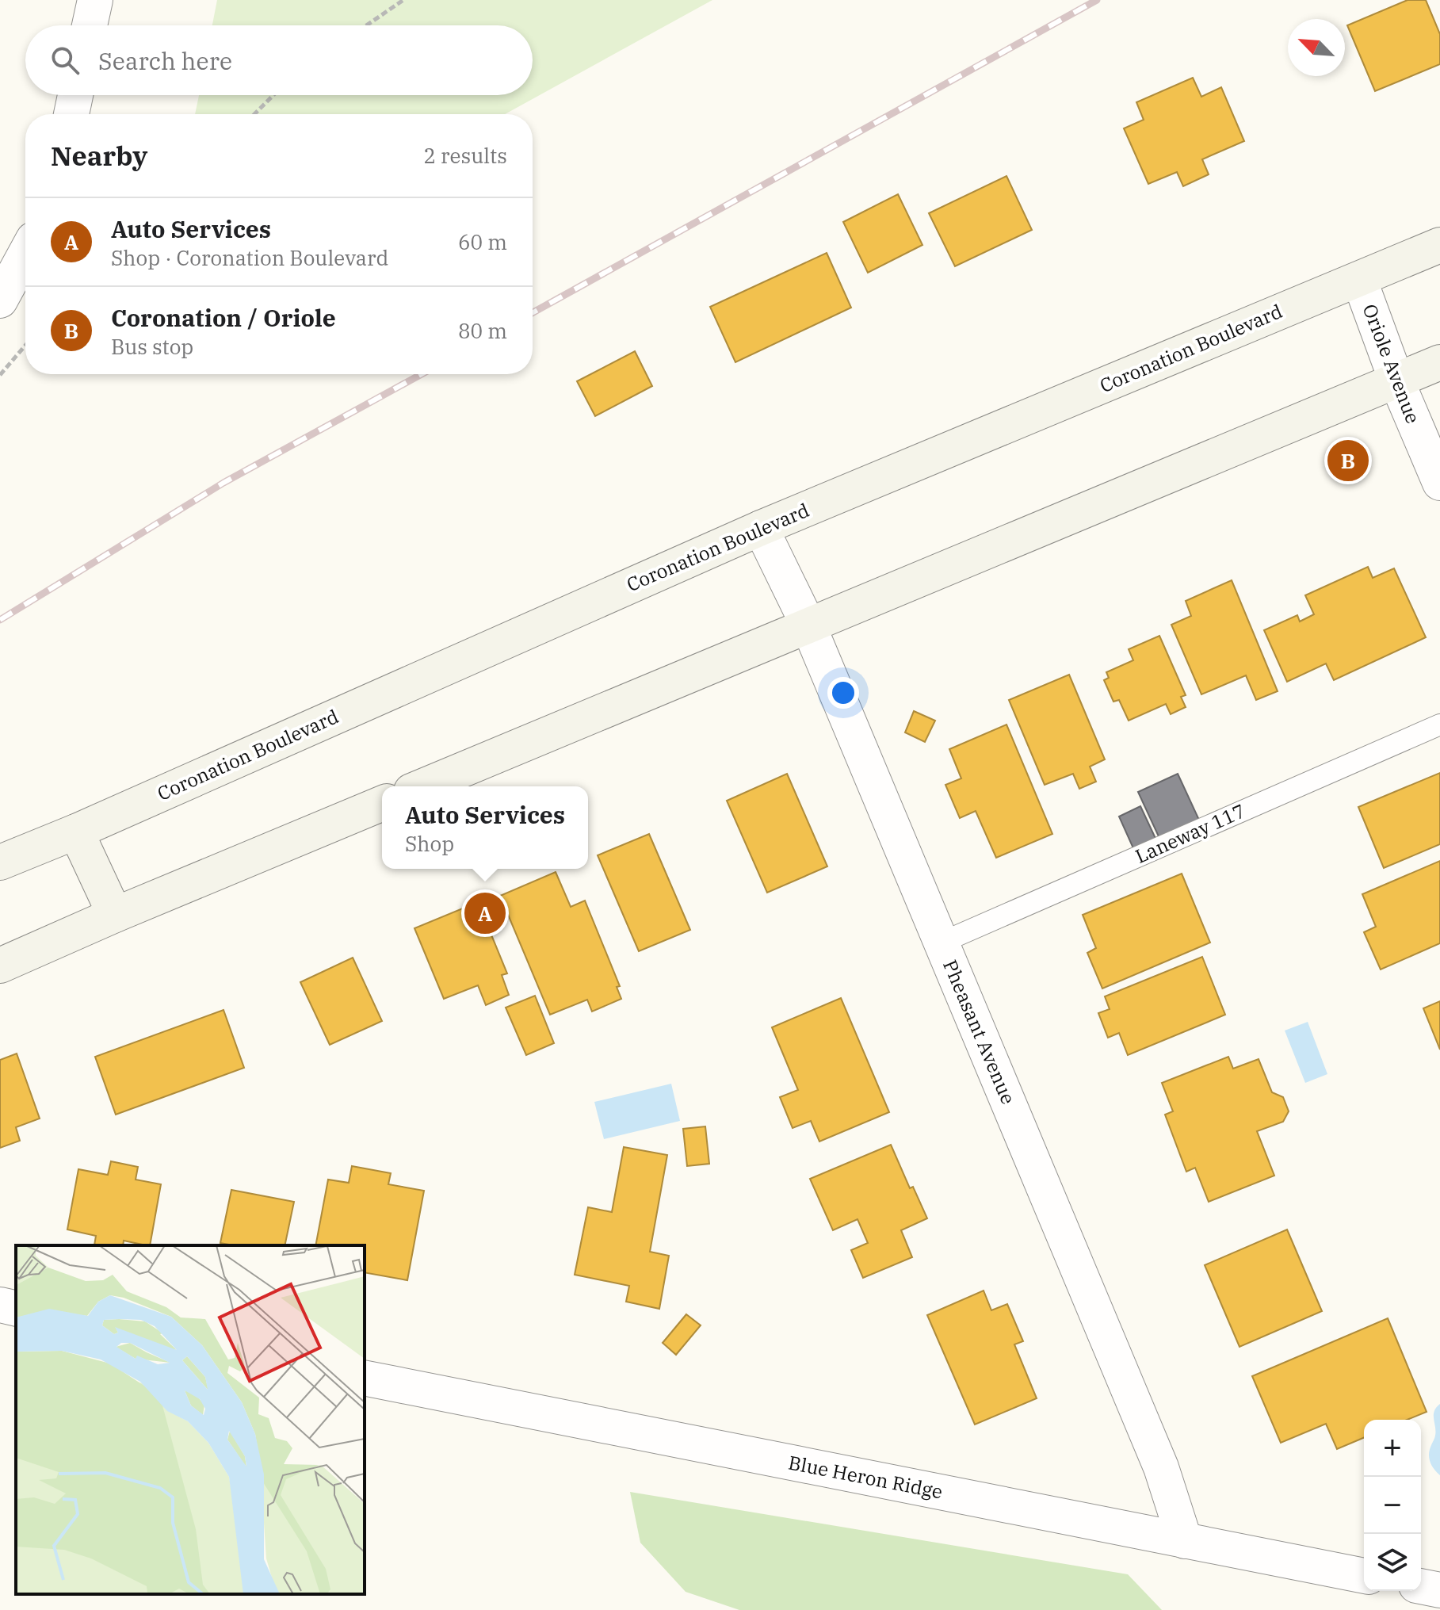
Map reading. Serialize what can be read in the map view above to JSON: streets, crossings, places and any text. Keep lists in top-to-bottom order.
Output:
{
  "streets": {
    "main road": ["Coronation Boulevard"],
    "street": ["Oriole Avenue", "Pheasant Avenue", "Blue Heron Ridge"],
    "lane": ["Laneway 117"]
  },
  "crossings": [
    ["Coronation Boulevard", "Oriole Avenue"],
    ["Coronation Boulevard", "Pheasant Avenue"],
    ["Laneway 117", "Pheasant Avenue"],
    ["Pheasant Avenue", "Blue Heron Ridge"]
  ],
  "north": "top left",
  "page": {
    "search": "Search here",
    "heading": ["Nearby", "2 results"],
    "list": [
      {
        "mark": "A",
        "name": "Auto Services",
        "note": "Shop · Coronation Boulevard",
        "value": "60 m"
      },
      {
        "mark": "B",
        "name": "Coronation / Oriole",
        "note": "Bus stop",
        "value": "80 m"
      }
    ],
    "pins": ["B", "A"],
    "popup": ["Auto Services", "Shop"],
    "map_buttons": ["+", "−"]
  }
}
